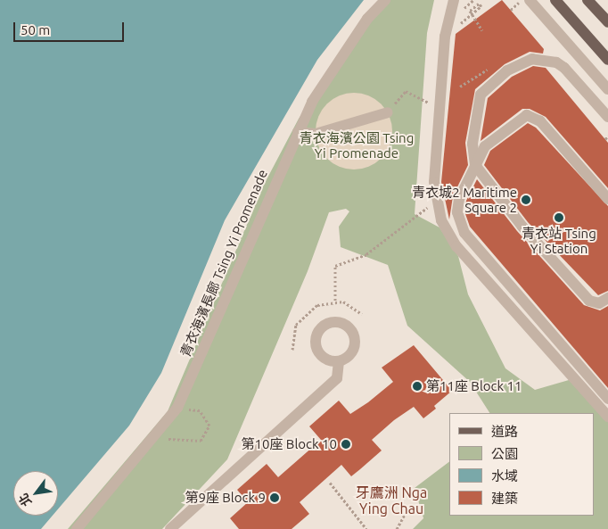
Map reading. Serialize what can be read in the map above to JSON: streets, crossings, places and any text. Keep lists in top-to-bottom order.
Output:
{
  "streets": {
    "street": ["青衣海濱長廊 Tsing Yi Promenade"]
  },
  "districts": ["牙鷹洲 Nga Ying Chau"],
  "parks": ["青衣海濱公園 Tsing Yi Promenade"],
  "places": [
    "青衣城2 Maritime Square 2",
    "青衣站 Tsing Yi Station",
    "第11座 Block 11",
    "第10座 Block 10",
    "第9座 Block 9"
  ],
  "legend": [
    "道路",
    "公園",
    "水域",
    "建築"
  ],
  "scale_bar": "50 m",
  "north": "bottom left"
}
